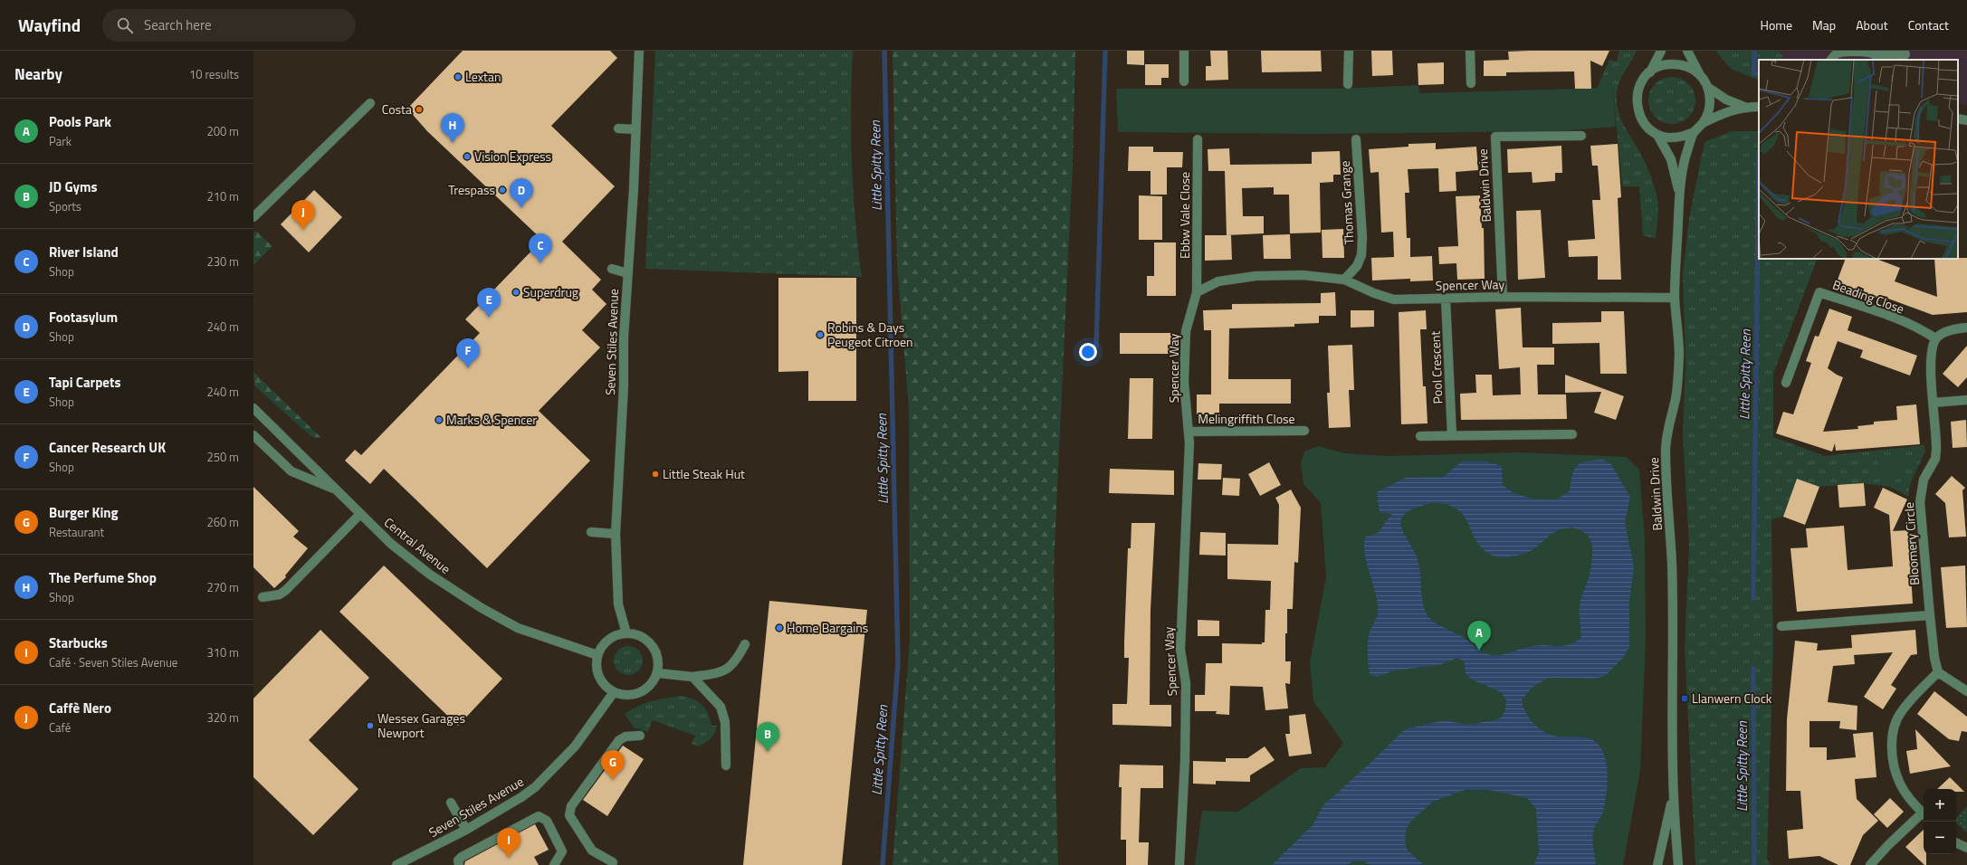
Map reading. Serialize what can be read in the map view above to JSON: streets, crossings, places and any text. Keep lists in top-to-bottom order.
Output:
{
  "streets": {
    "street": [
      "Baldwin Drive",
      "Thomas Grange",
      "Ebbw Vale Close",
      "Spencer Way",
      "Beading Close",
      "Seven Stiles Avenue",
      "Pool Crescent",
      "Melingriffith Close",
      "Bloomery Circle",
      "Central Avenue"
    ]
  },
  "crossings": [
    ["Baldwin Drive", "Spencer Way"],
    ["Thomas Grange", "Spencer Way"],
    ["Ebbw Vale Close", "Spencer Way"],
    ["Spencer Way", "Pool Crescent"],
    ["Spencer Way", "Melingriffith Close"],
    ["Beading Close", "Bloomery Circle"],
    ["Seven Stiles Avenue", "Central Avenue"]
  ],
  "water": ["Little Spitty Reen"],
  "places": {
    "other": [
      "Lextan",
      "Costa",
      "Vision Express",
      "Trespass",
      "Superdrug",
      "Robins & Days Peugeot Citroen",
      "Marks & Spencer",
      "Little Steak Hut",
      "Home Bargains",
      "Wessex Garages Newport"
    ],
    "transit": ["Llanwern Clock"]
  },
  "page": {
    "header": "Wayfind",
    "search": "Search here",
    "nav": [
      "Home",
      "Map",
      "About",
      "Contact"
    ],
    "heading": ["Nearby", "10 results"],
    "list": [
      {
        "mark": "A",
        "name": "Pools Park",
        "note": "Park",
        "value": "200 m"
      },
      {
        "mark": "B",
        "name": "JD Gyms",
        "note": "Sports",
        "value": "210 m"
      },
      {
        "mark": "C",
        "name": "River Island",
        "note": "Shop",
        "value": "230 m"
      },
      {
        "mark": "D",
        "name": "Footasylum",
        "note": "Shop",
        "value": "240 m"
      },
      {
        "mark": "E",
        "name": "Tapi Carpets",
        "note": "Shop",
        "value": "240 m"
      },
      {
        "mark": "F",
        "name": "Cancer Research UK",
        "note": "Shop",
        "value": "250 m"
      },
      {
        "mark": "G",
        "name": "Burger King",
        "note": "Restaurant",
        "value": "260 m"
      },
      {
        "mark": "H",
        "name": "The Perfume Shop",
        "note": "Shop",
        "value": "270 m"
      },
      {
        "mark": "I",
        "name": "Starbucks",
        "note": "Café · Seven Stiles Avenue",
        "value": "310 m"
      },
      {
        "mark": "J",
        "name": "Caffè Nero",
        "note": "Café",
        "value": "320 m"
      }
    ],
    "pins": [
      "H",
      "D",
      "J",
      "C",
      "E",
      "F",
      "A",
      "B",
      "G",
      "I"
    ],
    "map_buttons": ["+", "−"]
  }
}
